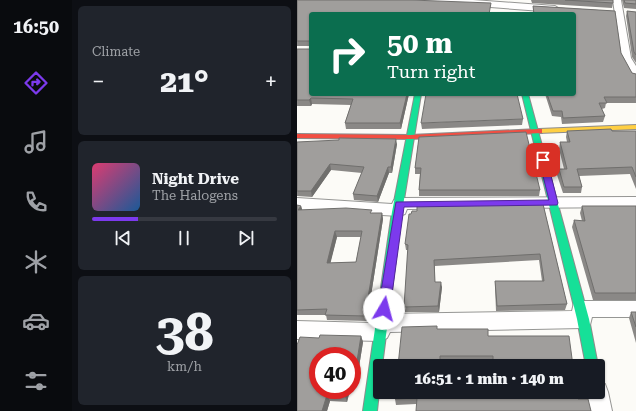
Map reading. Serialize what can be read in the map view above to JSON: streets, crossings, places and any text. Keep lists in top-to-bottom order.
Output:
{
  "page": {
    "tabs": "16:50",
    "tile": [
      "Climate",
      ["38", "km/h"]
    ],
    "turn": ["50 m", "Turn right"],
    "heat": ["−", "21°", "+"],
    "song": ["Night Drive", "The Halogens"],
    "limit": "40",
    "trip": "16:51 · 1 min · 140 m"
  }
}
